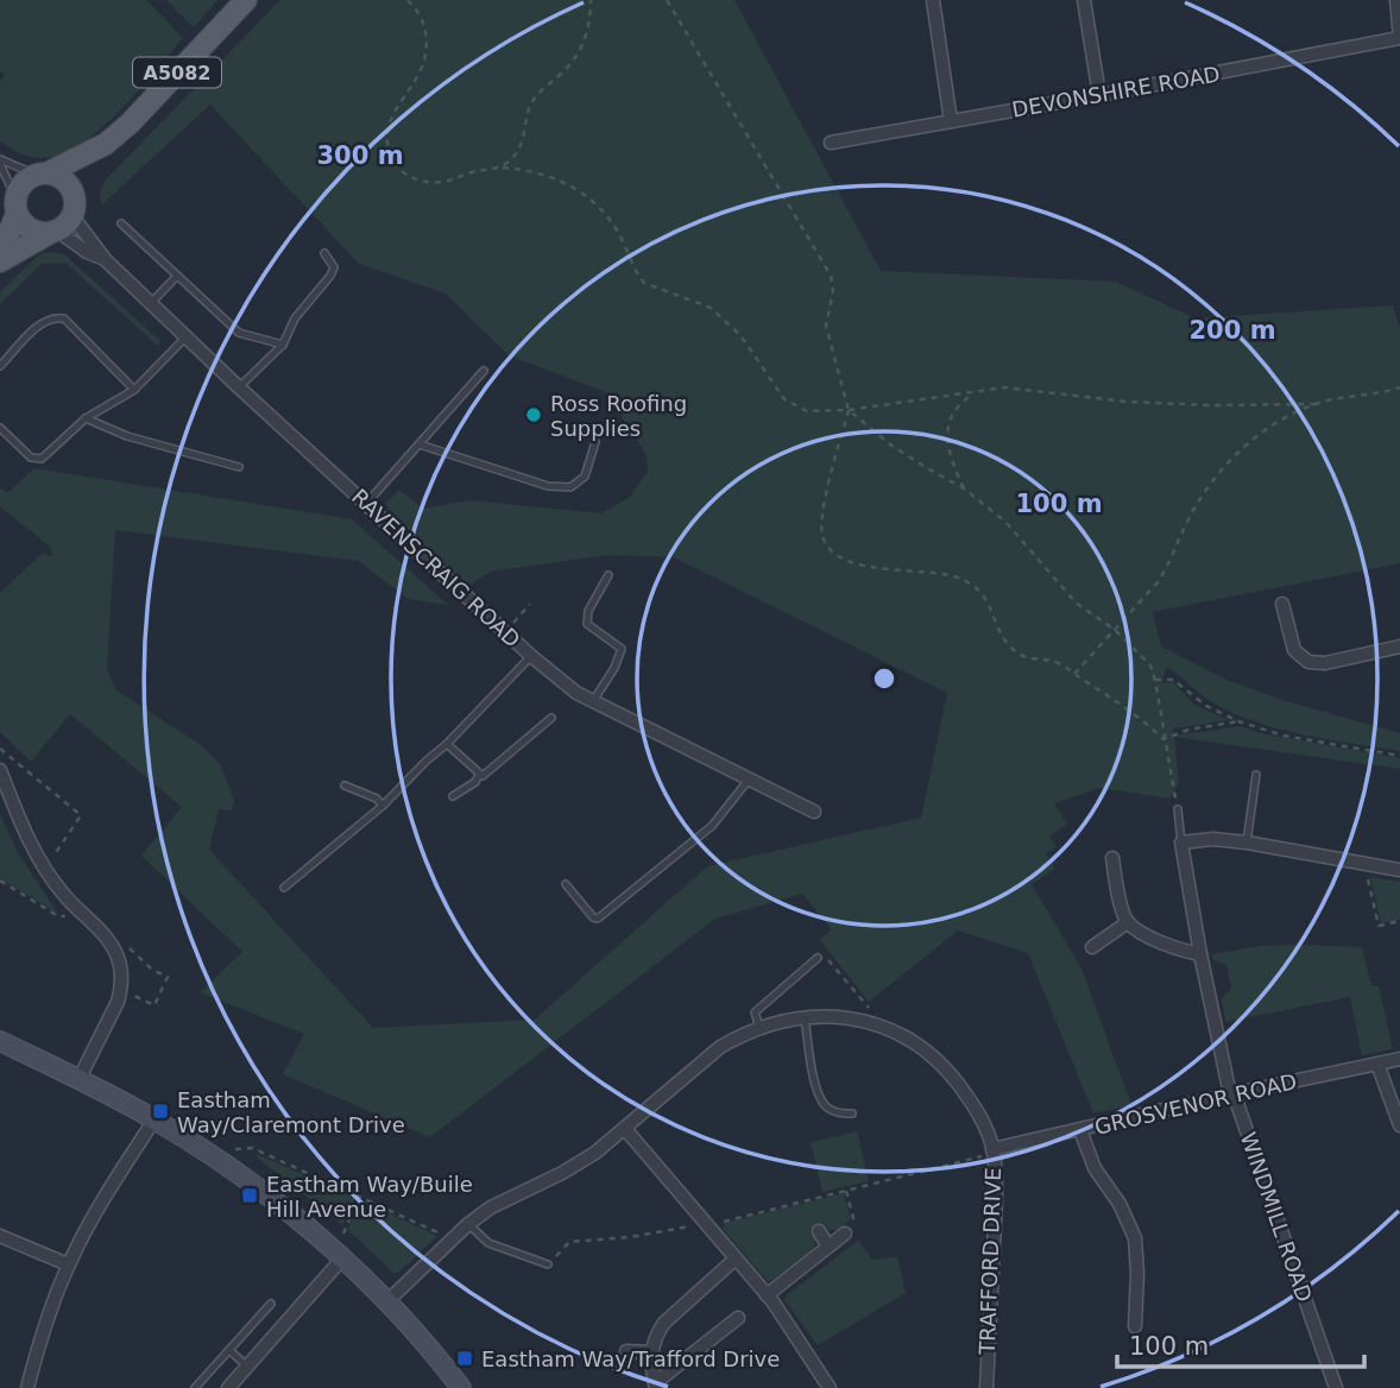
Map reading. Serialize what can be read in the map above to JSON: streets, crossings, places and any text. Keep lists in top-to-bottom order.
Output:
{
  "streets": {
    "main road": ["A5082"],
    "street": [
      "DEVONSHIRE ROAD",
      "RAVENSCRAIG ROAD",
      "GROSVENOR ROAD",
      "WINDMILL ROAD",
      "TRAFFORD DRIVE"
    ]
  },
  "crossings": [
    ["A5082", "RAVENSCRAIG ROAD"],
    ["GROSVENOR ROAD", "WINDMILL ROAD"],
    ["GROSVENOR ROAD", "TRAFFORD DRIVE"]
  ],
  "places": {
    "other": ["Ross Roofing Supplies"],
    "transit": ["Eastham Way/Claremont Drive", "Eastham Way/Buile Hill Avenue", "Eastham Way/Trafford Drive"]
  },
  "scale_bar": "100 m",
  "rings": ["300 m", "200 m", "100 m"]
}
